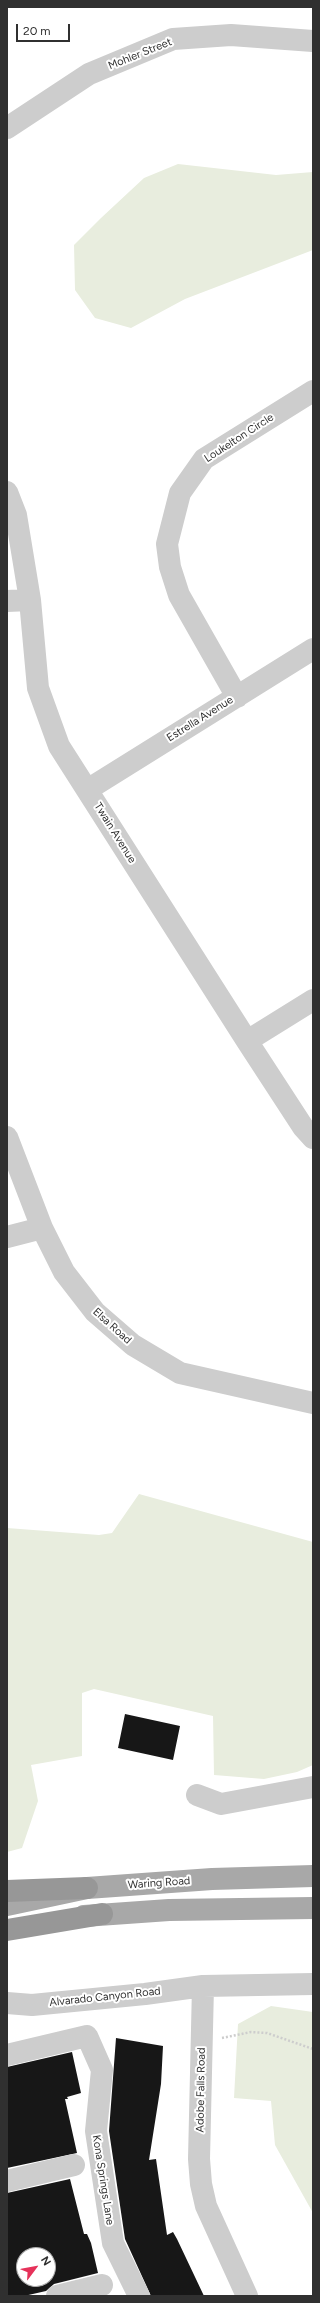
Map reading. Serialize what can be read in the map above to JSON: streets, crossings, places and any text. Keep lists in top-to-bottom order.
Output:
{
  "streets": {
    "main road": ["Waring Road"],
    "street": [
      "Mohler Street",
      "Loukelton Circle",
      "Estrella Avenue",
      "Twain Avenue",
      "Elsa Road",
      "Alvarado Canyon Road",
      "Adobe Falls Road",
      "Kona Springs Lane"
    ]
  },
  "crossings": [
    ["Loukelton Circle", "Estrella Avenue"],
    ["Estrella Avenue", "Twain Avenue"],
    ["Alvarado Canyon Road", "Adobe Falls Road"]
  ],
  "scale_bar": "20 m",
  "north": "top right"
}
